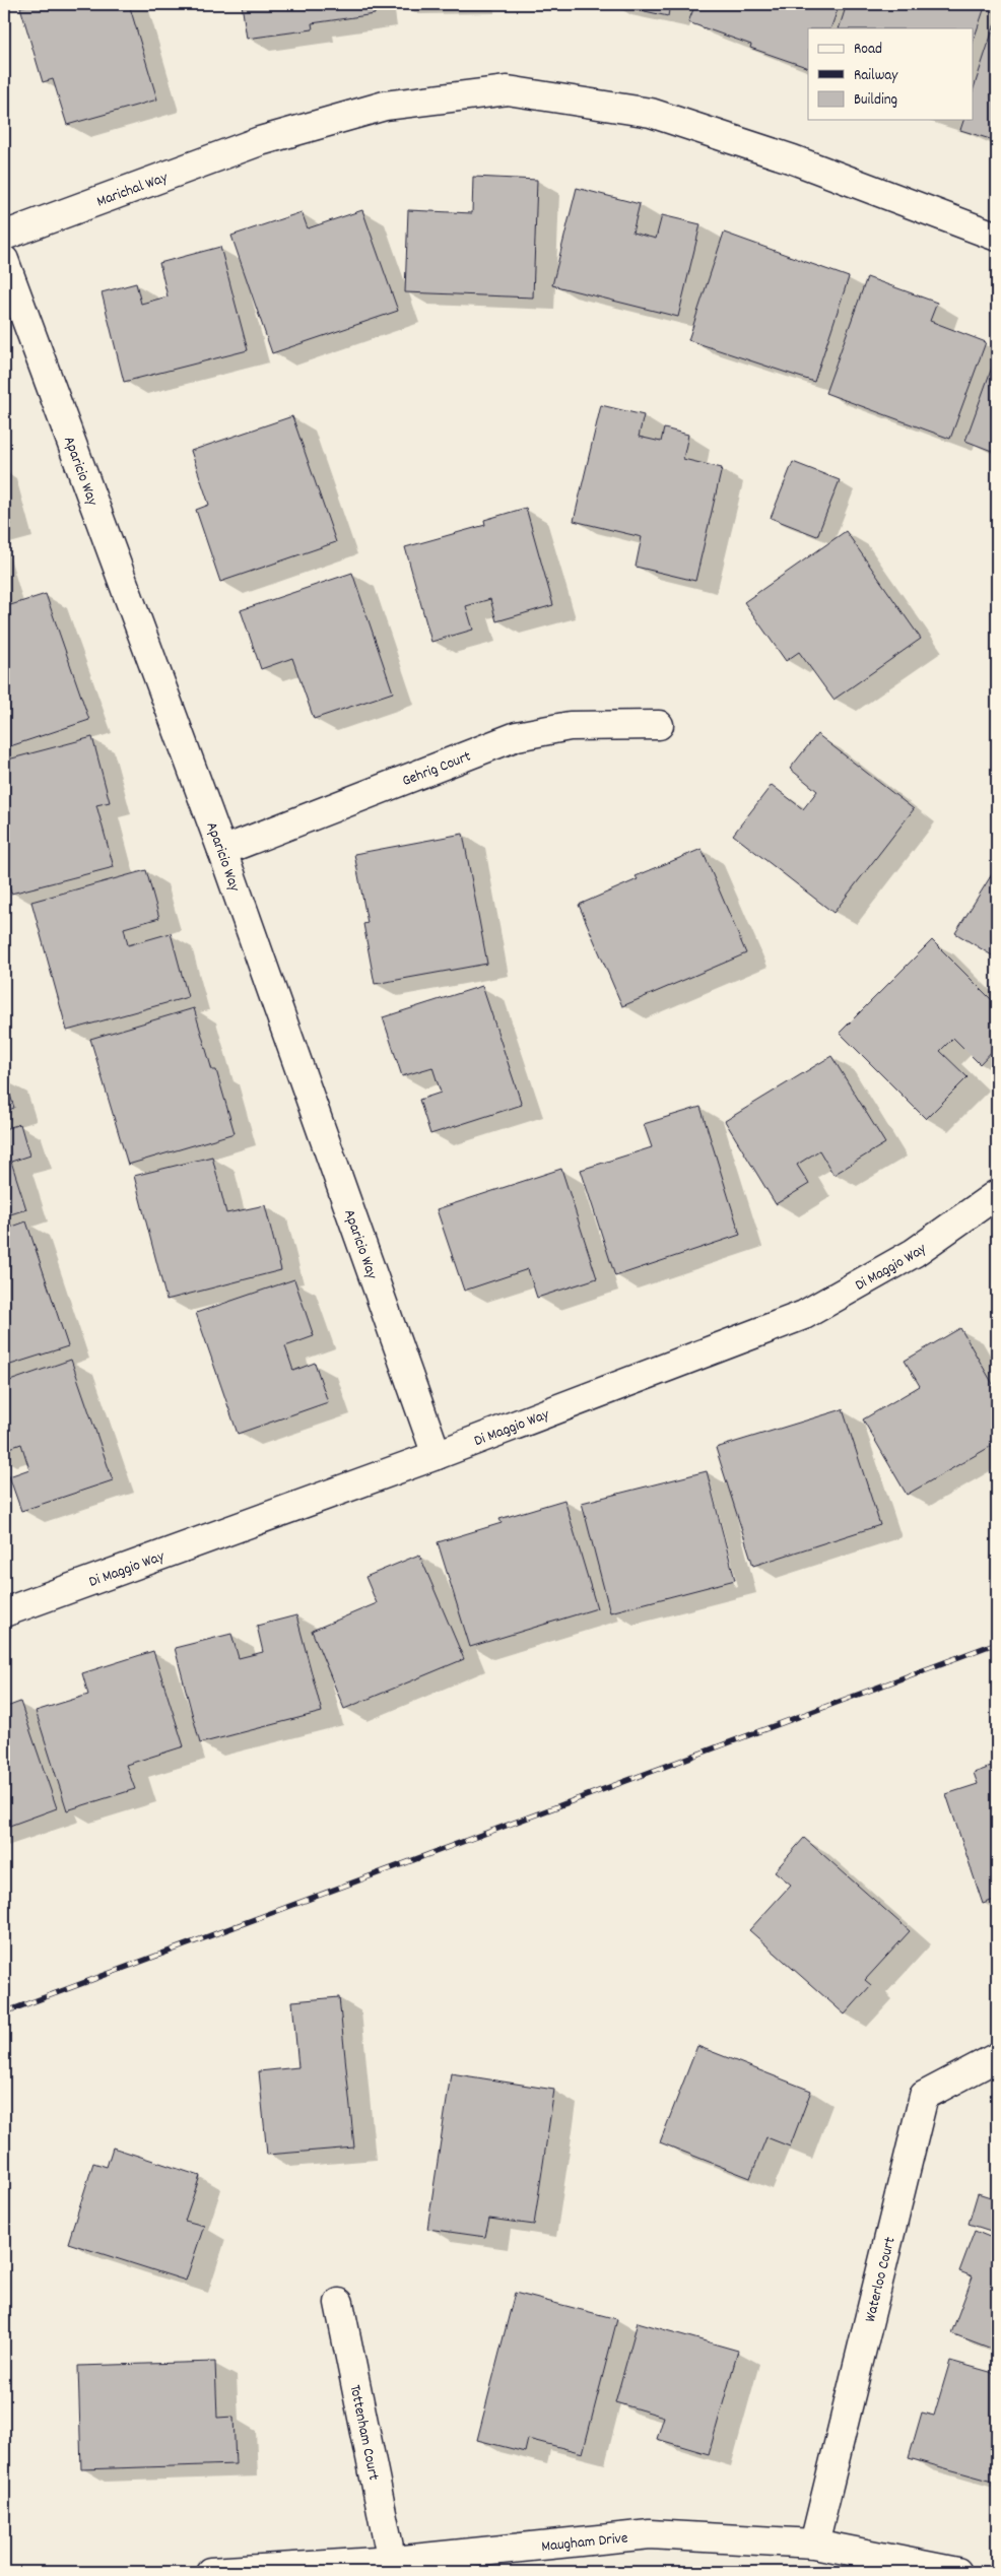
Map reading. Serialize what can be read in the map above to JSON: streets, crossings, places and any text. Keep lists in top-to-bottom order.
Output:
{
  "streets": {
    "street": [
      "Marichal Way",
      "Aparicio Way",
      "Gehrig Court",
      "Di Maggio Way",
      "Waterloo Court",
      "Tottenham Court",
      "Maugham Drive"
    ]
  },
  "crossings": [
    ["Aparicio Way", "Gehrig Court"],
    ["Aparicio Way", "Di Maggio Way"],
    ["Waterloo Court", "Maugham Drive"],
    ["Tottenham Court", "Maugham Drive"]
  ],
  "legend": ["Road", "Railway", "Building"]
}
